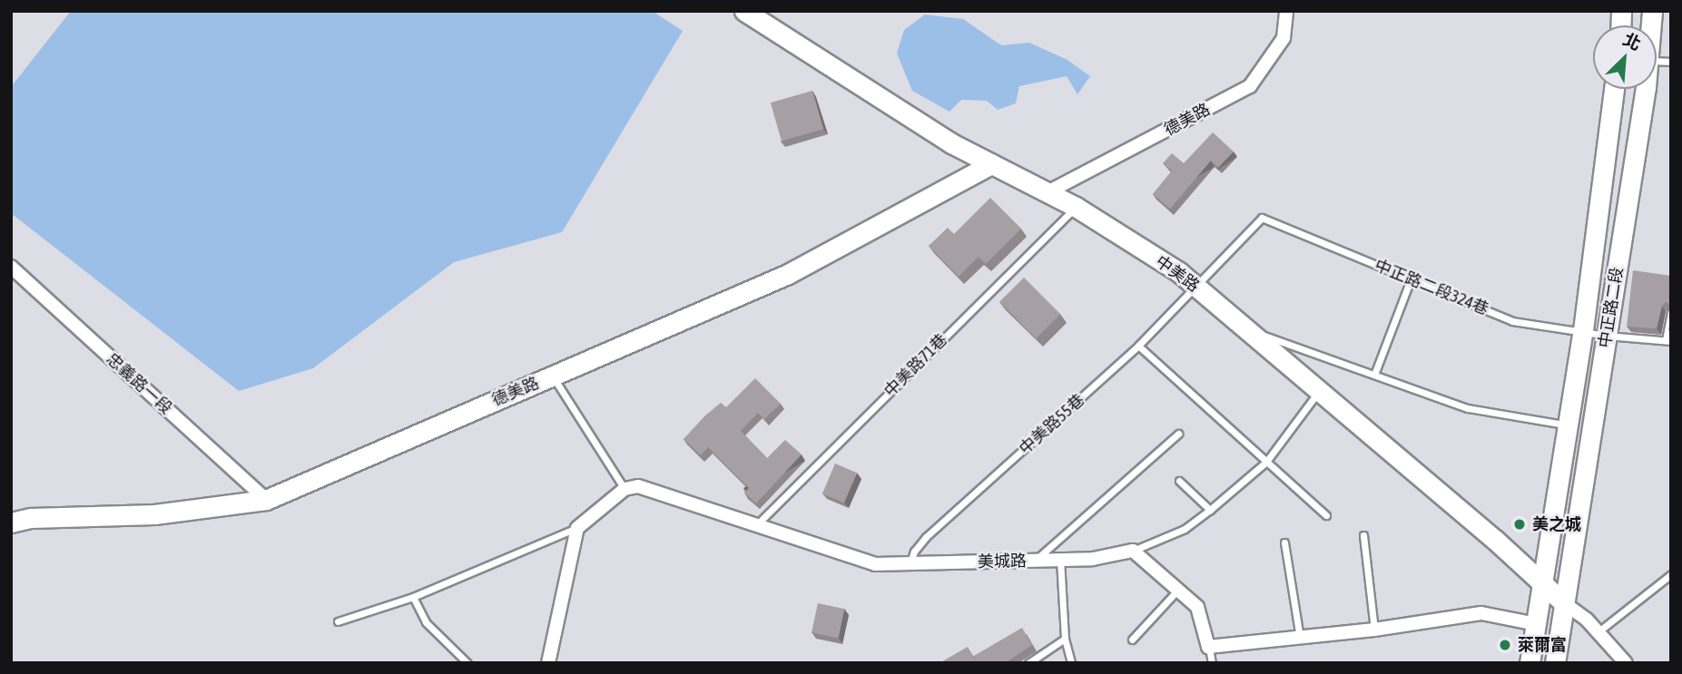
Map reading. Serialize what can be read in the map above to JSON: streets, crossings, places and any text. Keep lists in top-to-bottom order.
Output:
{
  "streets": {
    "street": [
      "德美路",
      "中美路",
      "中正路二段",
      "忠義路一段",
      "美城路"
    ],
    "lane": ["中正路二段324巷", "中美路71巷", "中美路55巷"]
  },
  "crossings": [
    ["德美路", "中美路"],
    ["德美路", "忠義路一段"],
    ["中美路", "中正路二段"],
    ["中美路", "中美路71巷"],
    ["中美路", "中美路55巷"],
    ["中正路二段324巷", "中正路二段"],
    ["中正路二段324巷", "中美路55巷"],
    ["中美路71巷", "美城路"],
    ["中美路55巷", "美城路"]
  ],
  "places": ["美之城", "萊爾富"],
  "north": "top right"
}
